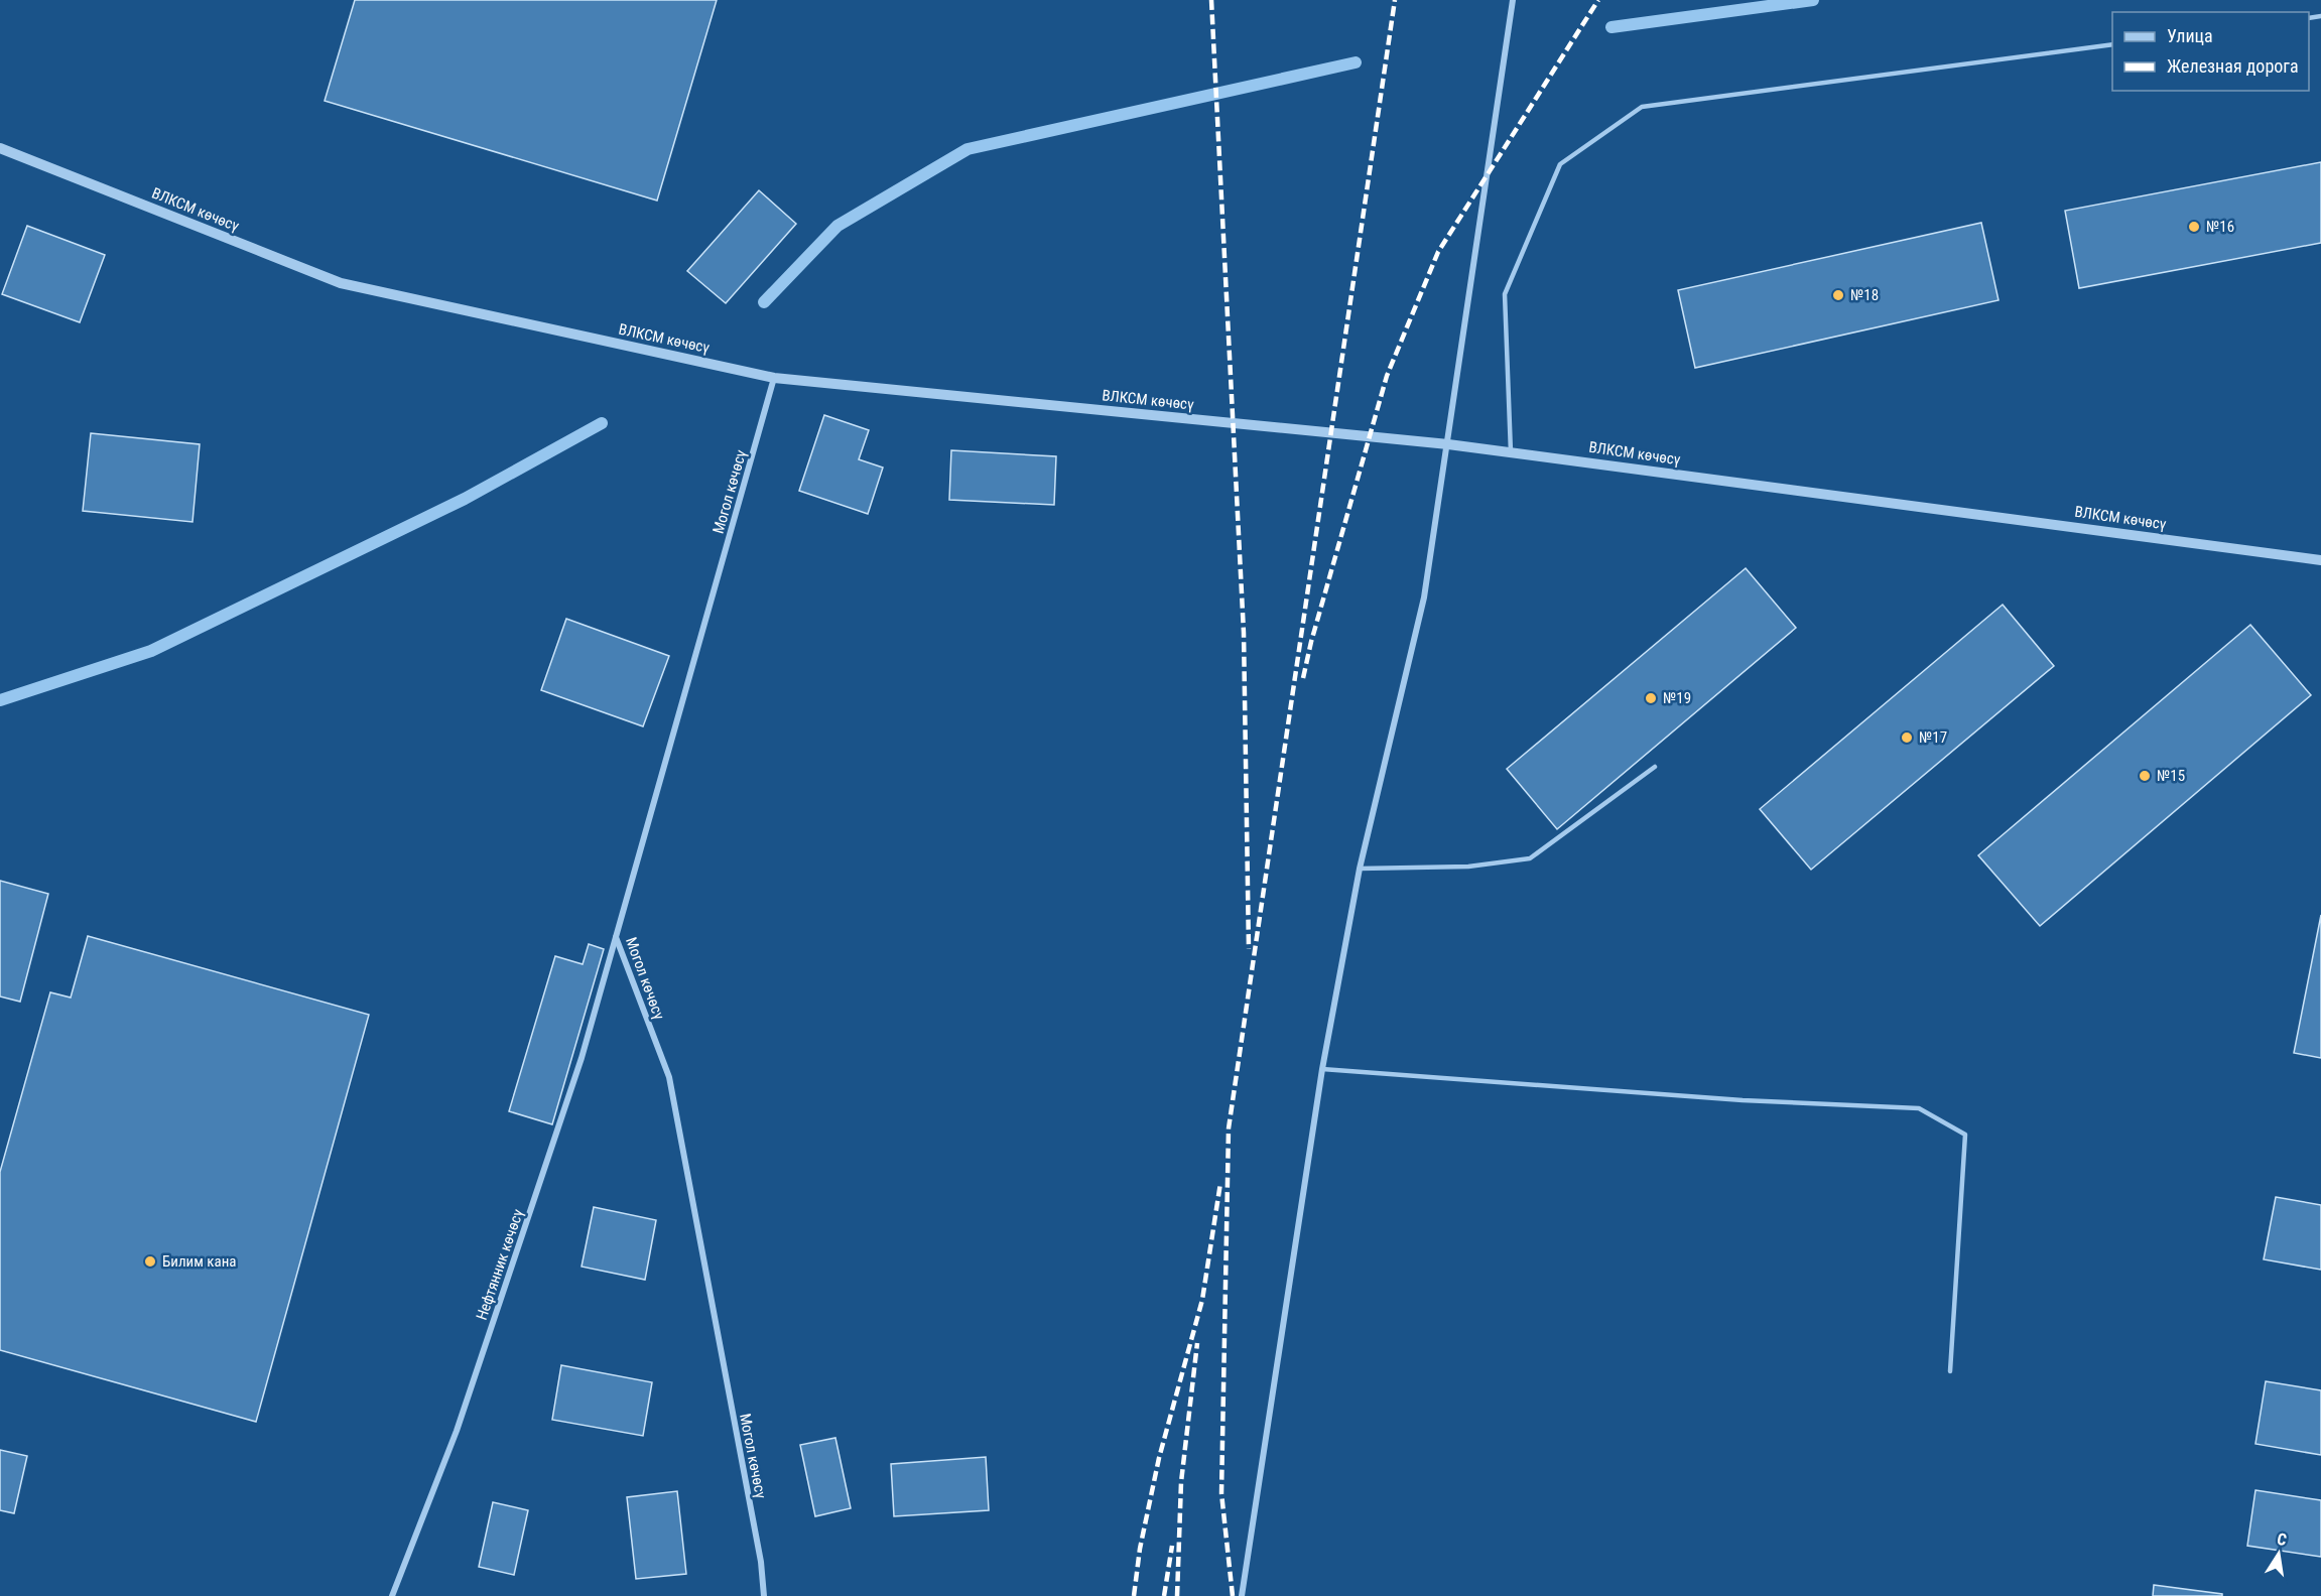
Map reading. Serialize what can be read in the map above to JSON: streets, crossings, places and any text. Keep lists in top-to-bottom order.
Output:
{
  "streets": {
    "street": ["ВЛКСМ көчөсү", "Могол көчөсү", "Нефтянник көчөсү"]
  },
  "crossings": [
    ["ВЛКСМ көчөсү", "Могол көчөсү"],
    ["Могол көчөсү", "Нефтянник көчөсү"]
  ],
  "places": [
    "№16",
    "№18",
    "№19",
    "№17",
    "№15",
    "Билим кана"
  ],
  "legend": ["Улица", "Железная дорога"],
  "north": "top"
}
